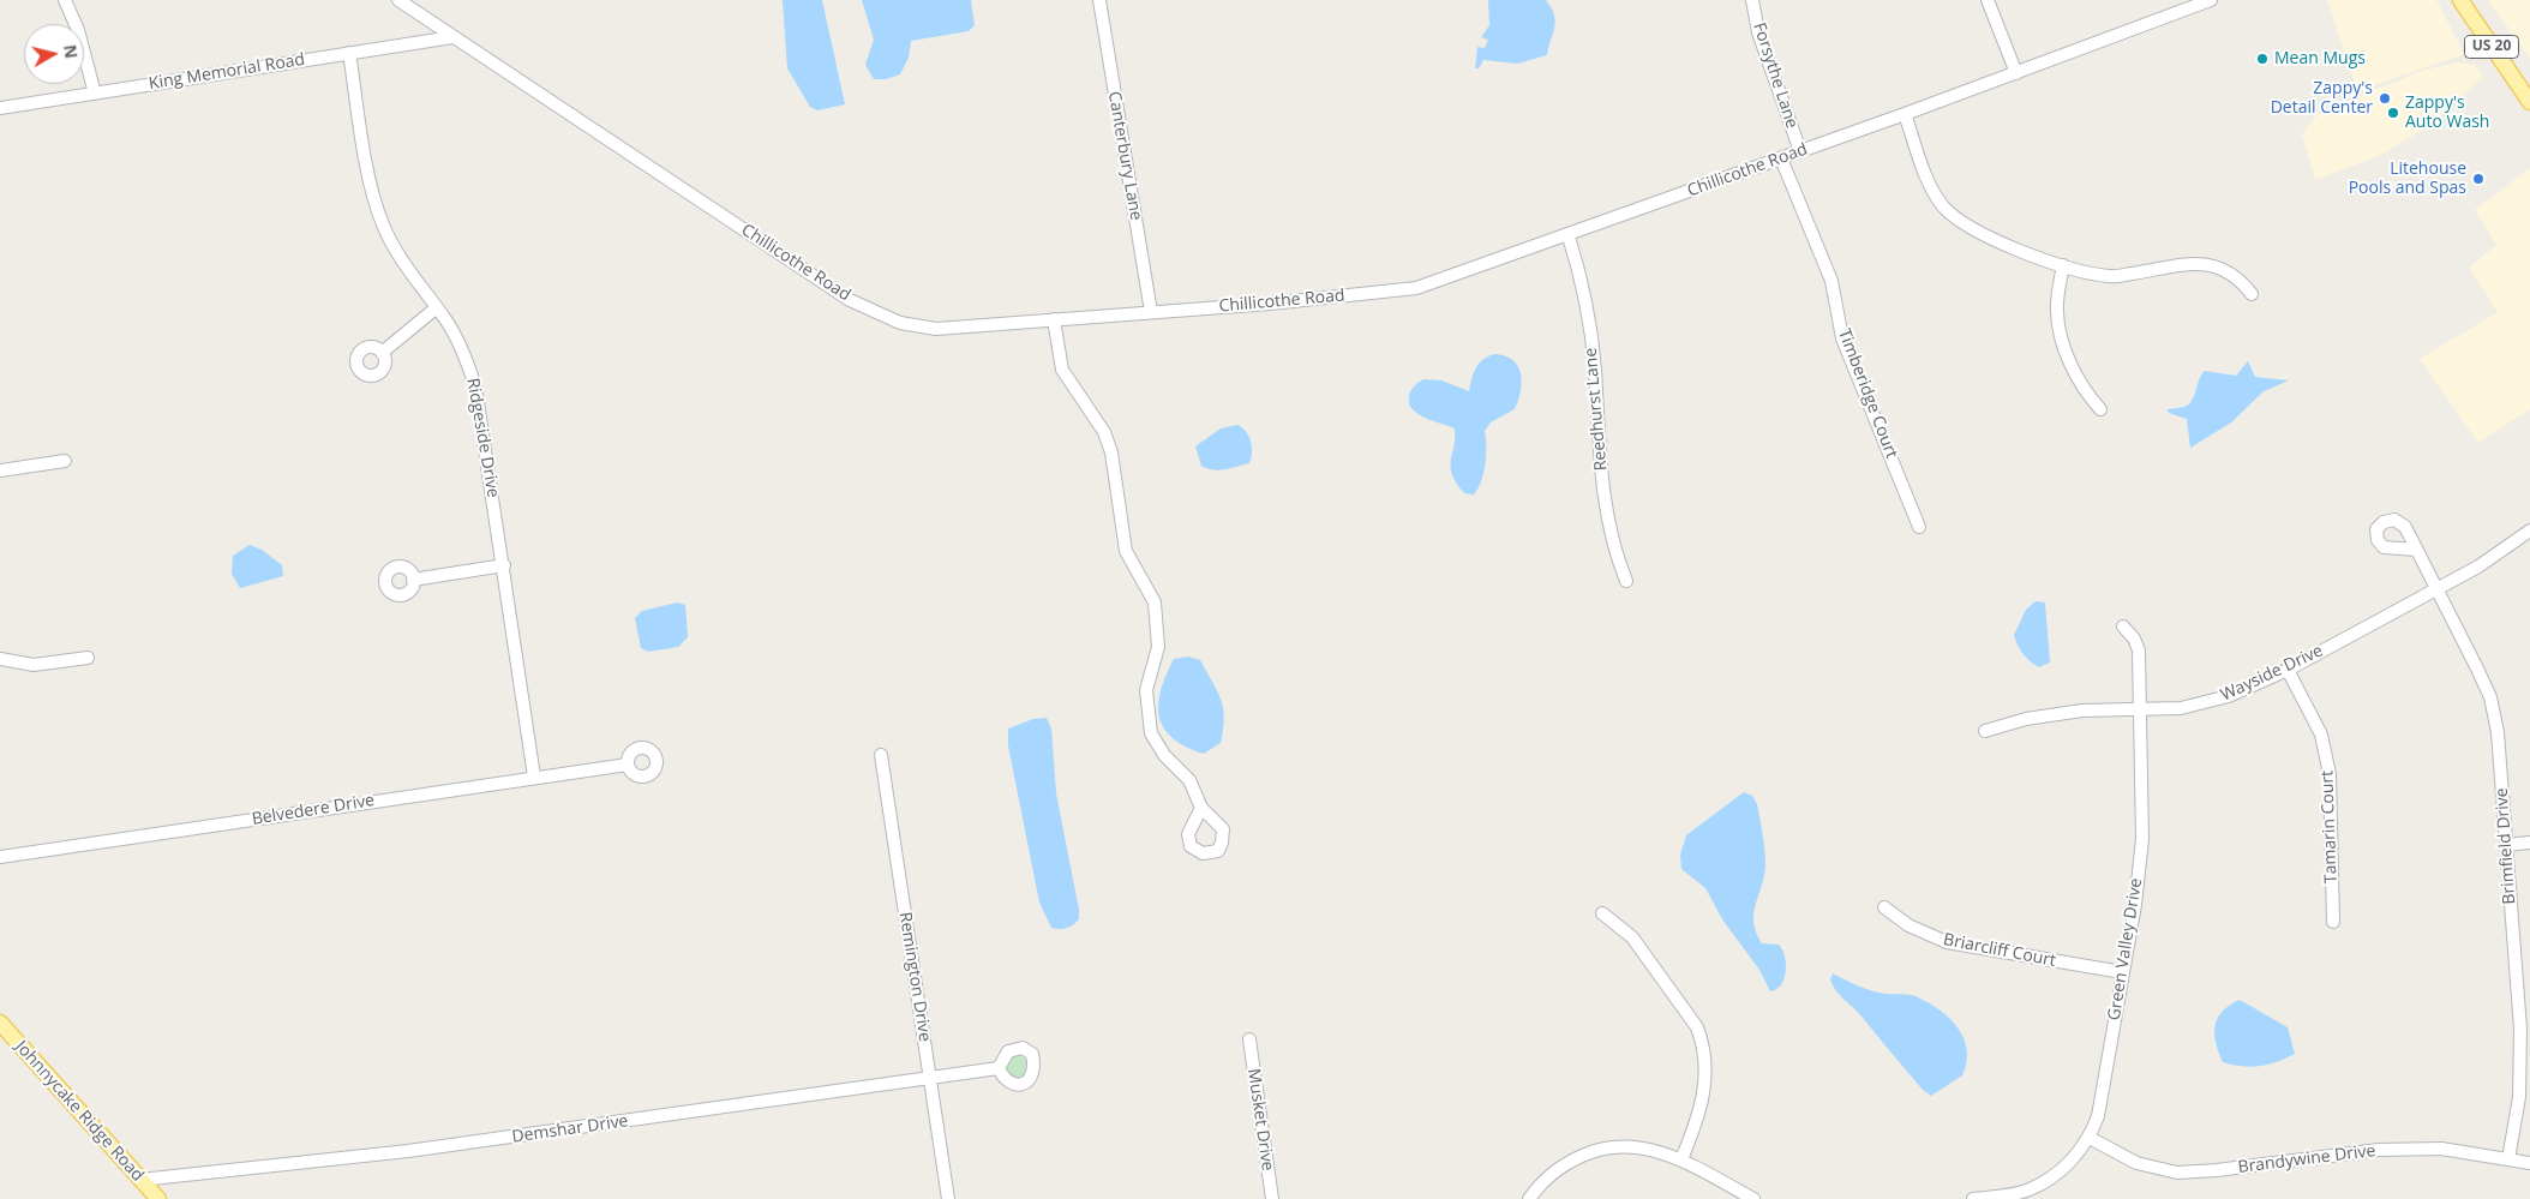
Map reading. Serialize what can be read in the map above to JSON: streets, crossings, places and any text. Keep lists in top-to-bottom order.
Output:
{
  "streets": {
    "main road": ["US 20", "Johnnycake Ridge Road"],
    "street": [
      "King Memorial Road",
      "Forsythe Lane",
      "Canterbury Lane",
      "Chillicothe Road",
      "Timberidge Court",
      "Reedhurst Lane",
      "Ridgeside Drive",
      "Wayside Drive",
      "Belvedere Drive",
      "Tamarin Court",
      "Brimfield Drive",
      "Green Valley Drive",
      "Briarcliff Court",
      "Remington Drive",
      "Musket Drive",
      "Demshar Drive",
      "Brandywine Drive"
    ]
  },
  "crossings": [
    ["King Memorial Road", "Chillicothe Road"],
    ["King Memorial Road", "Ridgeside Drive"],
    ["Forsythe Lane", "Chillicothe Road"],
    ["Canterbury Lane", "Chillicothe Road"],
    ["Chillicothe Road", "Timberidge Court"],
    ["Chillicothe Road", "Reedhurst Lane"],
    ["Ridgeside Drive", "Belvedere Drive"],
    ["Wayside Drive", "Tamarin Court"],
    ["Wayside Drive", "Brimfield Drive"],
    ["Wayside Drive", "Green Valley Drive"],
    ["Brimfield Drive", "Brandywine Drive"],
    ["Green Valley Drive", "Briarcliff Court"],
    ["Green Valley Drive", "Brandywine Drive"],
    ["Remington Drive", "Demshar Drive"],
    ["Johnnycake Ridge Road", "Demshar Drive"]
  ],
  "places": [
    "Mean Mugs",
    "Zappy's Detail Center",
    "Zappy's Auto Wash",
    "Litehouse Pools and Spas"
  ],
  "north": "right"
}
